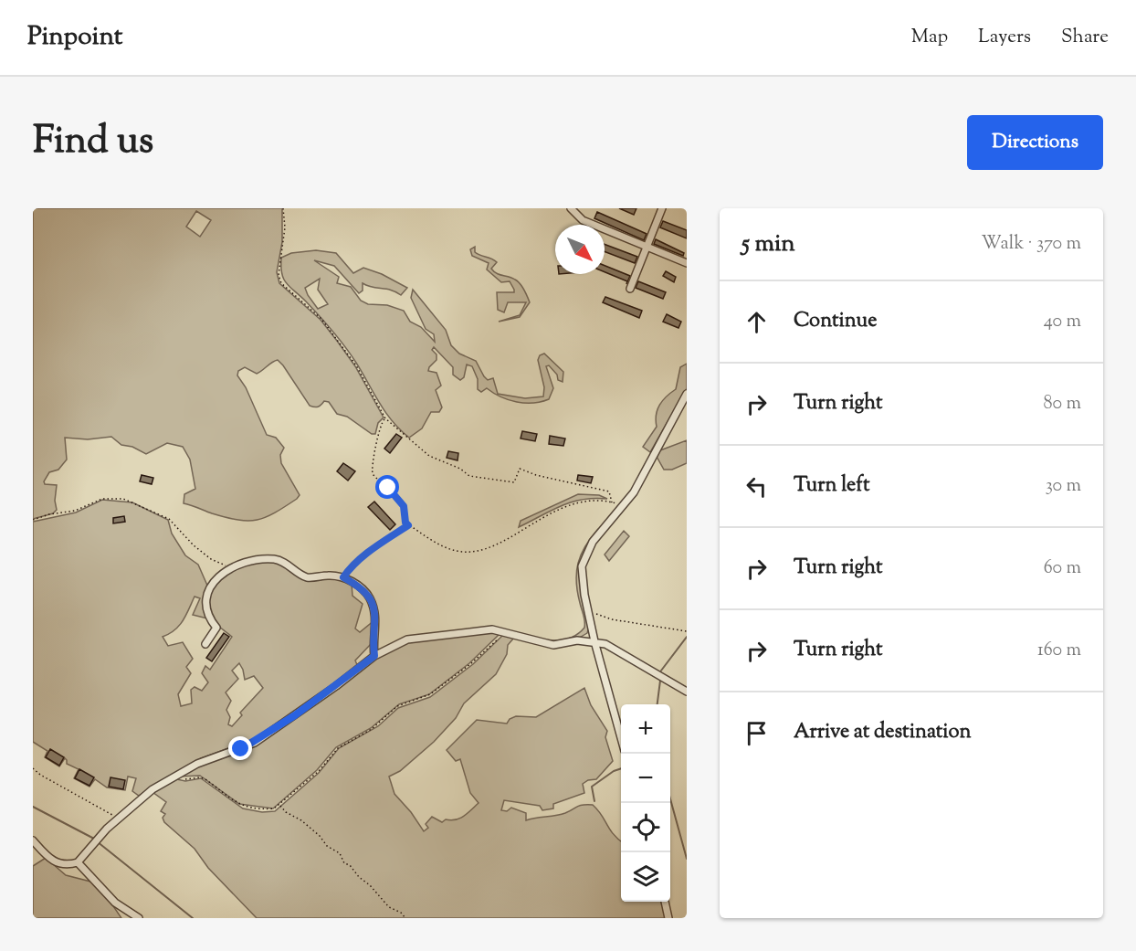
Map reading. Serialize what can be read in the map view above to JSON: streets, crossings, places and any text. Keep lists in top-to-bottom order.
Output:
{
  "north": "bottom right",
  "page": {
    "header": "Pinpoint",
    "nav": ["Map", "Layers", "Share"],
    "title": "Find us",
    "buttons": "Directions",
    "heading": ["5 min", "Walk · 370 m"],
    "list": [
      ["Continue", "40 m"],
      ["Turn right", "80 m"],
      ["Turn left", "30 m"],
      ["Turn right", "60 m"],
      ["Turn right", "160 m"],
      "Arrive at destination"
    ],
    "map_buttons": ["+", "−"]
  }
}
